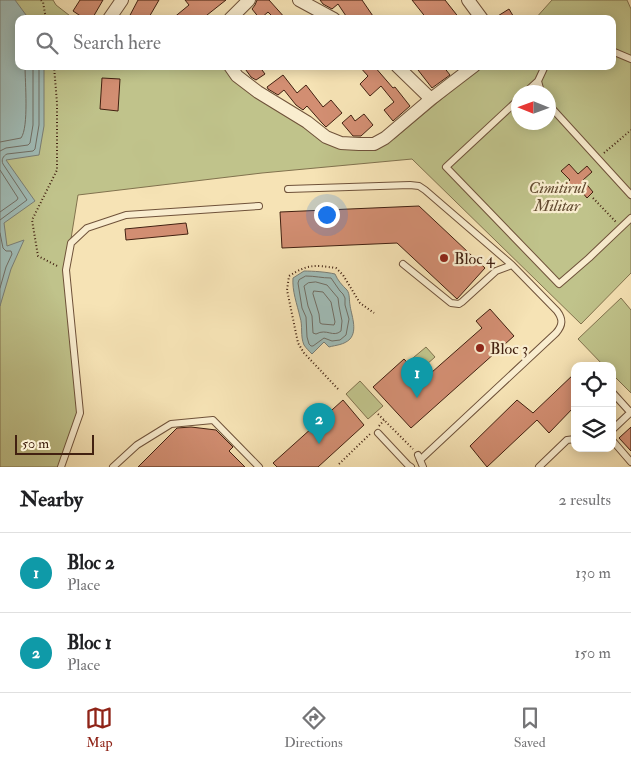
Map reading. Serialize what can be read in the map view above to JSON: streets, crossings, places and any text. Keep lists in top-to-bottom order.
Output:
{
  "parks": ["Cimitirul Militar"],
  "places": ["Bloc 4", "Bloc 3"],
  "scale_bar": "50 m",
  "north": "left",
  "page": {
    "search": "Search here",
    "pins": ["1", "2"],
    "scale": "50 m",
    "heading": ["Nearby", "2 results"],
    "list": [
      {
        "mark": "1",
        "name": "Bloc 2",
        "note": "Place",
        "value": "130 m"
      },
      {
        "mark": "2",
        "name": "Bloc 1",
        "note": "Place",
        "value": "150 m"
      }
    ],
    "nav": ["Map", "Directions", "Saved"]
  }
}
